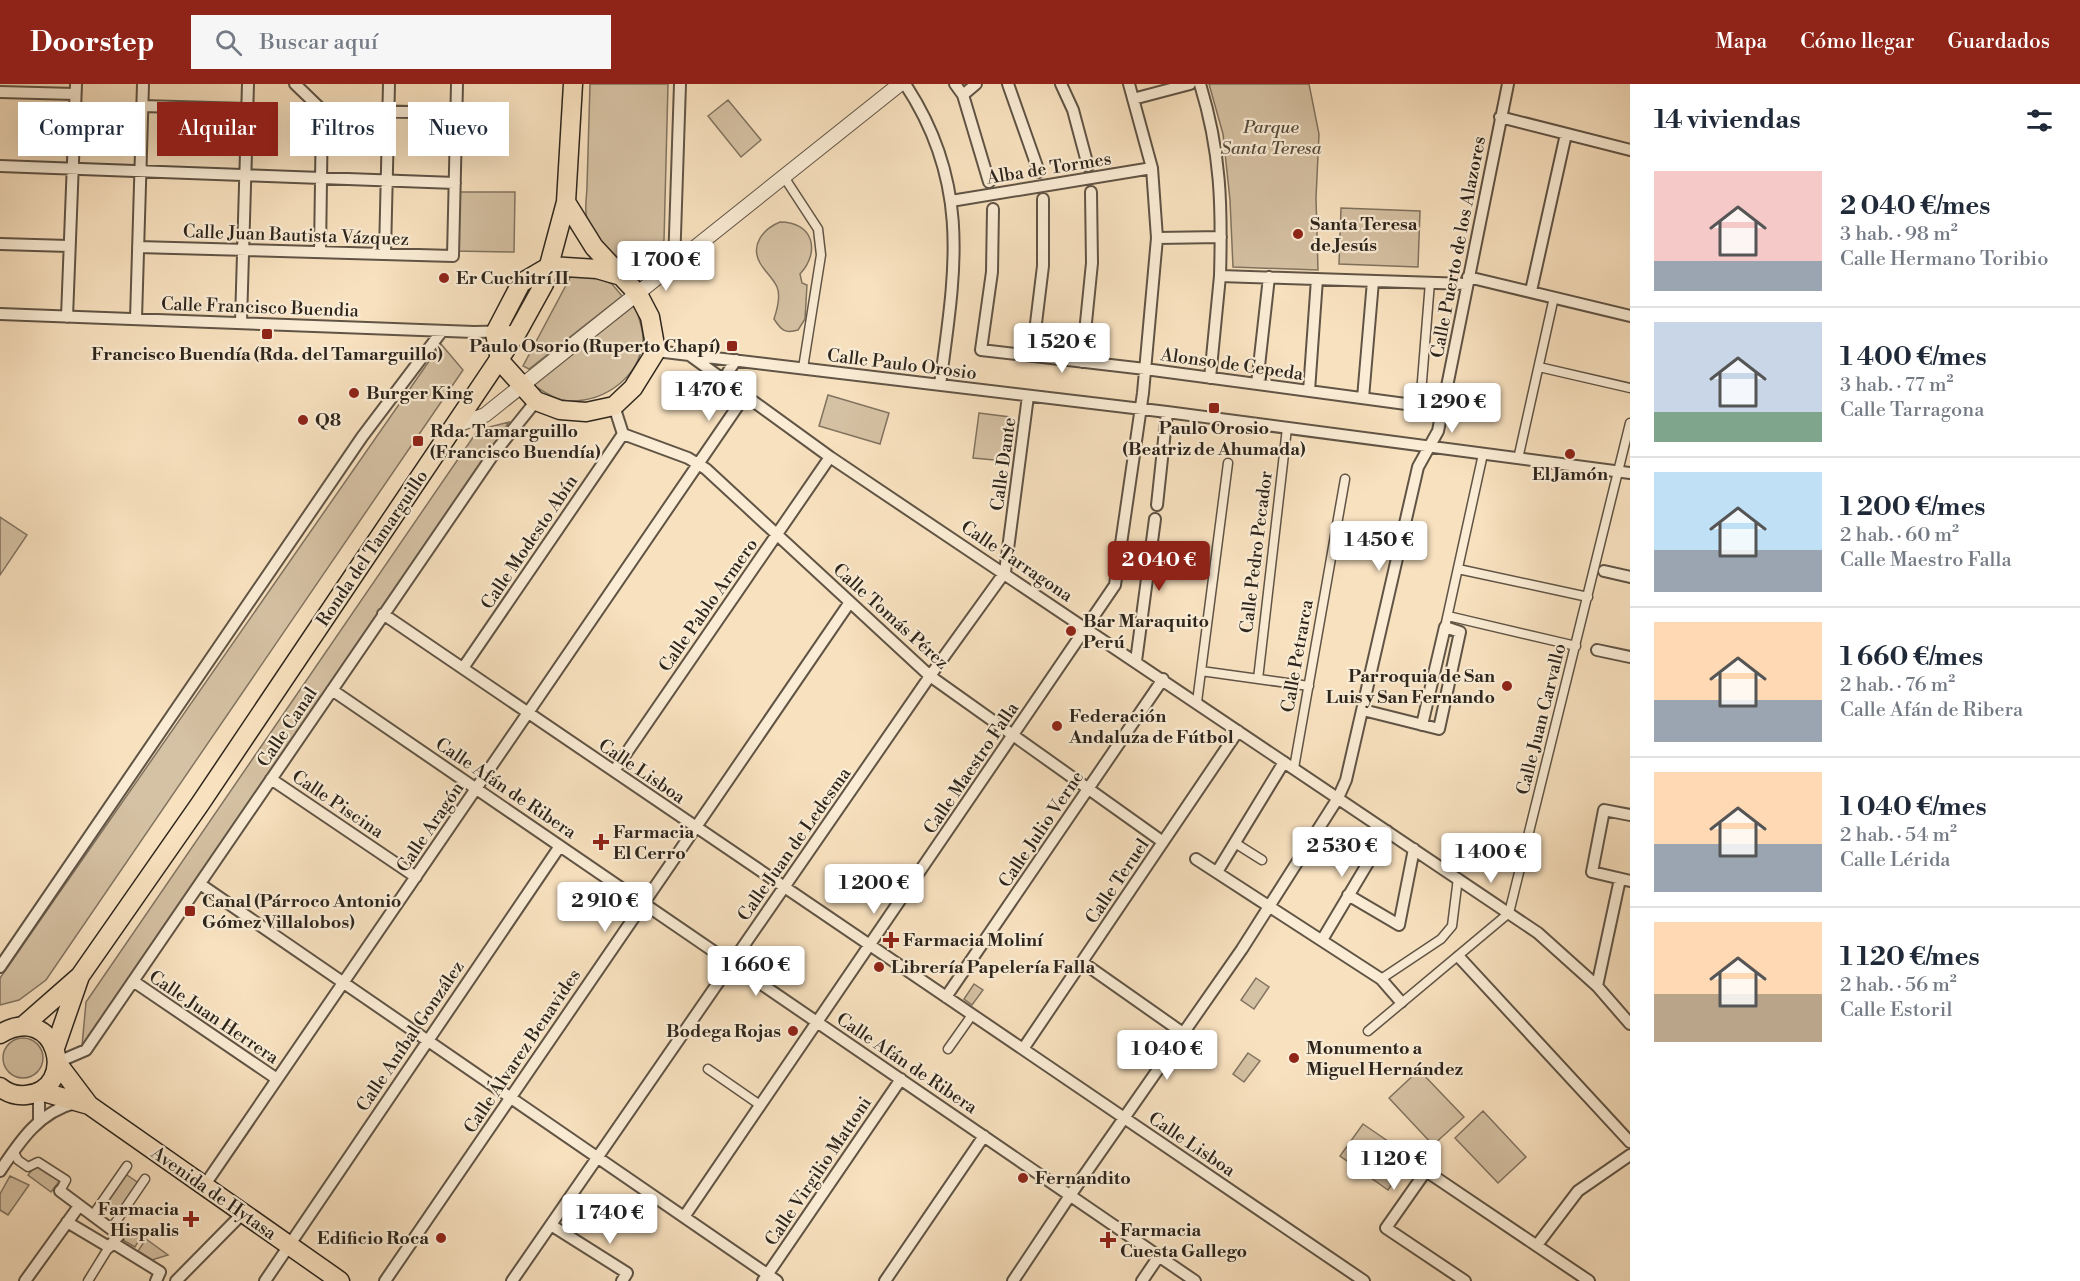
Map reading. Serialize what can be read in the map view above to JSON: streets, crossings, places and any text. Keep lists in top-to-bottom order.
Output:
{
  "streets": {
    "main road": ["Ronda del Tamarguillo", "Avenida de Hytasa"],
    "street": [
      "Alba de Tormes",
      "Calle Juan Bautista Vázquez",
      "Calle Puerto de los Alazores",
      "Calle Francisco Buendia",
      "Calle Paulo Orosio",
      "Alonso de Cepeda",
      "Calle Dante",
      "Calle Modesto Abín",
      "Calle Pedro Pecador",
      "Calle Tarragona",
      "Calle Pablo Armero",
      "Calle Tomás Pérez",
      "Calle Petrarca",
      "Calle Juan Carvallo",
      "Calle Canal",
      "Calle Maestro Falla",
      "Calle Lisboa",
      "Calle Afán de Ribera",
      "Calle Piscina",
      "Calle Aragón",
      "Calle Julio Verne",
      "Calle Juan de Ledesma",
      "Calle Teruel",
      "Calle Juan Herrera",
      "Calle Aníbal González",
      "Calle Álvarez Benavides",
      "Calle Virgilio Mattoni"
    ]
  },
  "crossings": [
    ["Alba de Tormes", "Calle Maestro Falla"],
    ["Calle Puerto de los Alazores", "Calle Paulo Orosio"],
    ["Calle Puerto de los Alazores", "Alonso de Cepeda"],
    ["Calle Puerto de los Alazores", "Calle Tarragona"],
    ["Calle Puerto de los Alazores", "Calle Lisboa"],
    ["Calle Puerto de los Alazores", "Calle Afán de Ribera"],
    ["Calle Francisco Buendia", "Ronda del Tamarguillo"],
    ["Calle Paulo Orosio", "Calle Dante"],
    ["Calle Paulo Orosio", "Calle Pedro Pecador"],
    ["Calle Paulo Orosio", "Calle Tarragona"],
    ["Calle Paulo Orosio", "Calle Juan Carvallo"],
    ["Calle Paulo Orosio", "Calle Maestro Falla"],
    ["Alonso de Cepeda", "Calle Maestro Falla"],
    ["Calle Dante", "Calle Tarragona"],
    ["Calle Dante", "Calle Juan de Ledesma"],
    ["Calle Modesto Abín", "Calle Tomás Pérez"],
    ["Calle Modesto Abín", "Calle Lisboa"],
    ["Ronda del Tamarguillo", "Calle Canal"],
    ["Calle Tarragona", "Calle Pablo Armero"],
    ["Calle Tarragona", "Calle Petrarca"],
    ["Calle Tarragona", "Calle Juan Carvallo"],
    ["Calle Tarragona", "Calle Maestro Falla"],
    ["Calle Tarragona", "Calle Aragón"],
    ["Calle Tarragona", "Calle Julio Verne"],
    ["Calle Tarragona", "Calle Juan de Ledesma"],
    ["Calle Tarragona", "Calle Teruel"],
    ["Calle Pablo Armero", "Calle Tomás Pérez"],
    ["Calle Pablo Armero", "Calle Lisboa"],
    ["Calle Tomás Pérez", "Calle Maestro Falla"],
    ["Calle Tomás Pérez", "Calle Aragón"],
    ["Calle Tomás Pérez", "Calle Julio Verne"],
    ["Calle Tomás Pérez", "Calle Juan de Ledesma"],
    ["Calle Tomás Pérez", "Calle Teruel"],
    ["Calle Tomás Pérez", "Calle Álvarez Benavides"],
    ["Calle Canal", "Calle Lisboa"],
    ["Calle Canal", "Calle Afán de Ribera"],
    ["Calle Canal", "Calle Piscina"],
    ["Calle Canal", "Calle Juan Herrera"],
    ["Calle Maestro Falla", "Calle Lisboa"],
    ["Calle Maestro Falla", "Calle Afán de Ribera"],
    ["Calle Lisboa", "Calle Aragón"],
    ["Calle Lisboa", "Calle Julio Verne"],
    ["Calle Lisboa", "Calle Juan de Ledesma"],
    ["Calle Lisboa", "Calle Teruel"],
    ["Calle Lisboa", "Calle Álvarez Benavides"],
    ["Calle Afán de Ribera", "Calle Aragón"],
    ["Calle Afán de Ribera", "Calle Juan de Ledesma"],
    ["Calle Afán de Ribera", "Calle Aníbal González"],
    ["Calle Afán de Ribera", "Calle Álvarez Benavides"],
    ["Calle Afán de Ribera", "Calle Virgilio Mattoni"],
    ["Calle Piscina", "Calle Aragón"],
    ["Calle Aragón", "Calle Juan Herrera"],
    ["Calle Aragón", "Avenida de Hytasa"],
    ["Calle Aníbal González", "Avenida de Hytasa"]
  ],
  "parks": ["Parque Santa Teresa"],
  "places": {
    "other": [
      "Santa Teresa de Jesús",
      "Er Cuchitrí II",
      "Burger King",
      "Q8",
      "El Jamón",
      "Bar Maraquito Perú",
      "Parroquia de San Luis y San Fernando",
      "Federación Andaluza de Fútbol",
      "Librería Papelería Falla",
      "Bodega Rojas",
      "Monumento a Miguel Hernández",
      "Fernandito",
      "Edificio Roca"
    ],
    "transit": [
      "Francisco Buendía (Rda. del Tamarguillo)",
      "Paulo Osorio (Ruperto Chapí)",
      "Paulo Orosio (Beatriz de Ahumada)",
      "Rda. Tamarguillo (Francisco Buendía)",
      "Canal (Párroco Antonio Gómez Villalobos)"
    ],
    "health": [
      "Farmacia El Cerro",
      "Farmacia Moliní",
      "Farmacia Hispalis",
      "Farmacia Cuesta Gallego"
    ]
  },
  "page": {
    "header": "Doorstep",
    "search": "Buscar aquí",
    "nav": ["Mapa", "Cómo llegar", "Guardados"],
    "heading": "14 viviendas",
    "chip": [
      "Comprar",
      "Alquilar",
      "Filtros",
      "Nuevo"
    ],
    "list": [
      {
        "name": "2 040 €/mes",
        "note": "3 hab. · 98 m² · Calle Hermano Toribio"
      },
      {
        "name": "1 400 €/mes",
        "note": "3 hab. · 77 m² · Calle Tarragona"
      },
      {
        "name": "1 200 €/mes",
        "note": "2 hab. · 60 m² · Calle Maestro Falla"
      },
      {
        "name": "1 660 €/mes",
        "note": "2 hab. · 76 m² · Calle Afán de Ribera"
      },
      {
        "name": "1 040 €/mes",
        "note": "2 hab. · 54 m² · Calle Lérida"
      },
      {
        "name": "1 120 €/mes",
        "note": "2 hab. · 56 m² · Calle Estoril"
      }
    ],
    "price": [
      "1 700 €",
      "1 520 €",
      "1 470 €",
      "1 290 €",
      "1 450 €",
      "2 040 €",
      "2 530 €",
      "1 400 €",
      "1 200 €",
      "2 910 €",
      "1 660 €",
      "1 040 €",
      "1 120 €",
      "1 740 €"
    ]
  }
}
